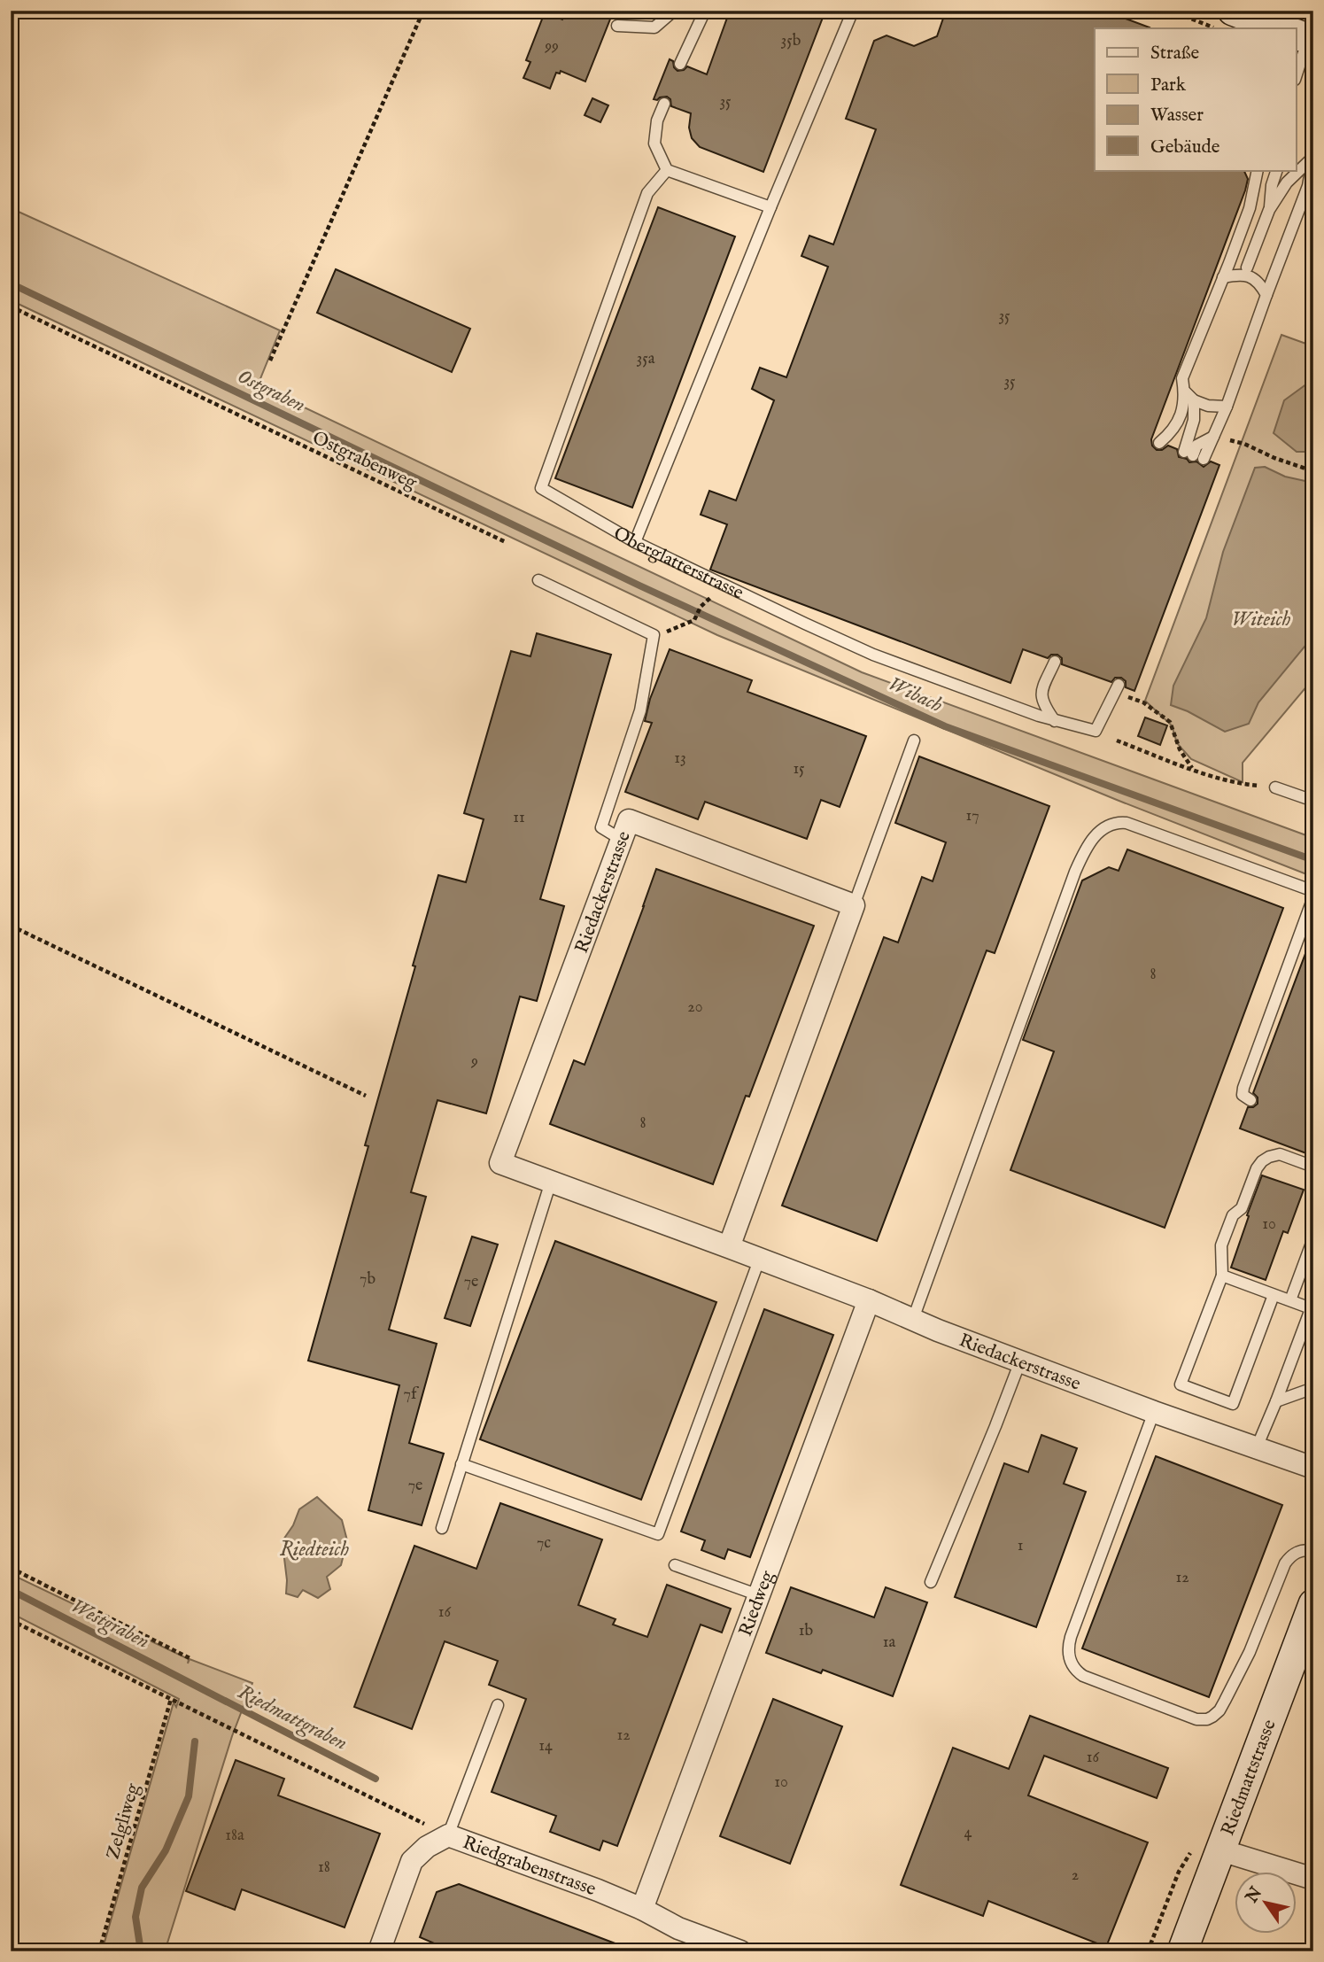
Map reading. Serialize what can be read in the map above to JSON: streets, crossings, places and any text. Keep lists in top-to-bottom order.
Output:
{
  "streets": {
    "main road": ["Riedmattstrasse"],
    "street": ["Riedackerstrasse", "Riedweg", "Riedgrabenstrasse"],
    "lane": ["Oberglatterstrasse"],
    "path": ["Ostgrabenweg", "Zelgliweg"]
  },
  "crossings": [
    ["Riedackerstrasse", "Riedweg"],
    ["Riedweg", "Riedgrabenstrasse"]
  ],
  "water": [
    "Ostgraben",
    "Witeich",
    "Wibach",
    "Riedteich",
    "Westgraben",
    "Riedmattgraben"
  ],
  "house_numbers": [
    "35b",
    "99",
    "35",
    "35",
    "35a",
    "35",
    "13",
    "15",
    "17",
    "11",
    "8",
    "20",
    "9",
    "8",
    "10",
    "7b",
    "7e",
    "7f",
    "7e",
    "7c",
    "1",
    "12",
    "16",
    "1b",
    "1a",
    "12",
    "14",
    "16",
    "10",
    "4",
    "18a",
    "18",
    "2"
  ],
  "legend": [
    "Straße",
    "Park",
    "Wasser",
    "Gebäude"
  ],
  "north": "top left"
}
